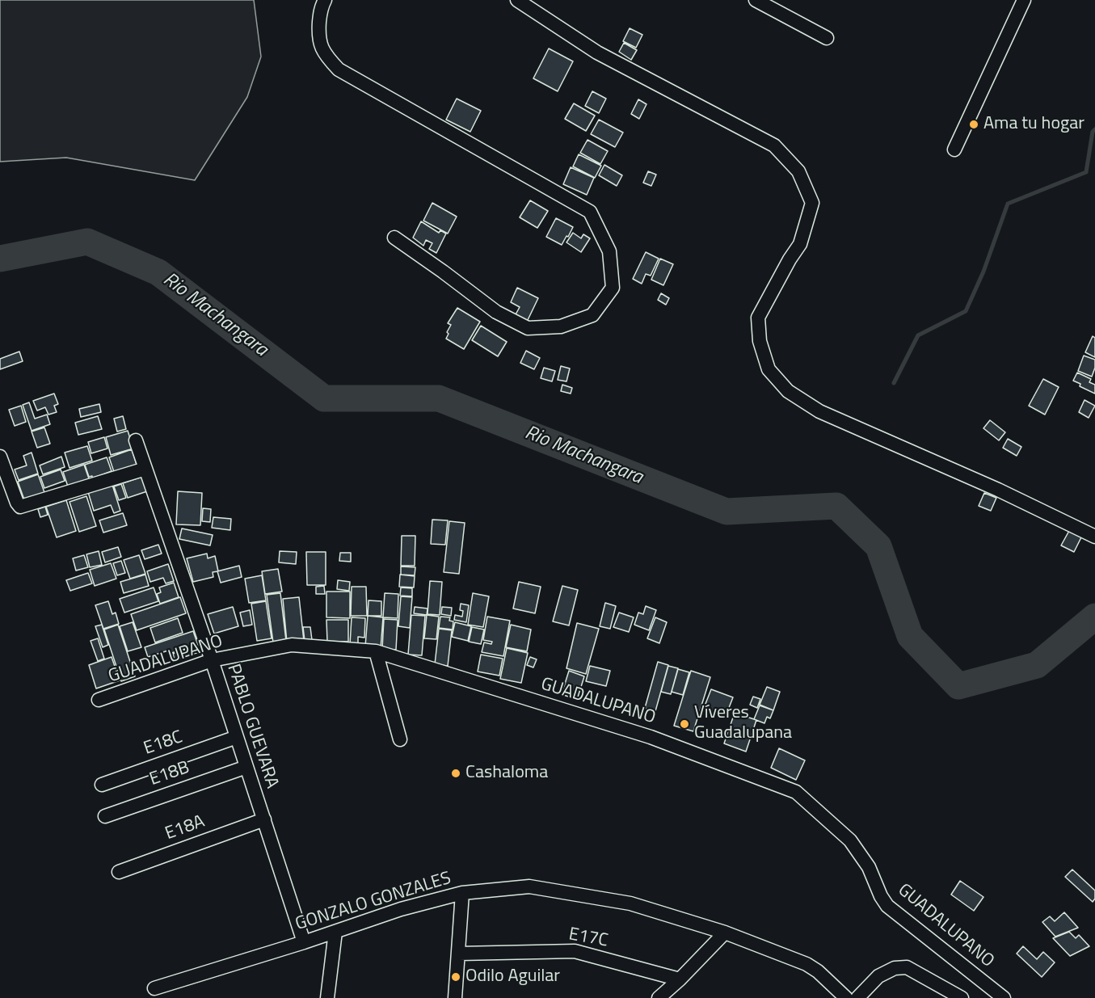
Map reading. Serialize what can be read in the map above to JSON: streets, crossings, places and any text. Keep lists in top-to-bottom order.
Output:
{
  "streets": {
    "street": [
      "GUADALUPANO",
      "PABLO GUEVARA",
      "E18C",
      "E18B",
      "E18A",
      "GONZALO GONZALES",
      "E17C"
    ]
  },
  "crossings": [
    ["GUADALUPANO", "PABLO GUEVARA"],
    ["PABLO GUEVARA", "E18C"],
    ["PABLO GUEVARA", "E18B"],
    ["PABLO GUEVARA", "E18A"],
    ["PABLO GUEVARA", "GONZALO GONZALES"]
  ],
  "water": ["Rio Machangara"],
  "places": [
    "Ama tu hogar",
    "Víveres Guadalupana",
    "Cashaloma",
    "Odilo Aguilar"
  ]
}
